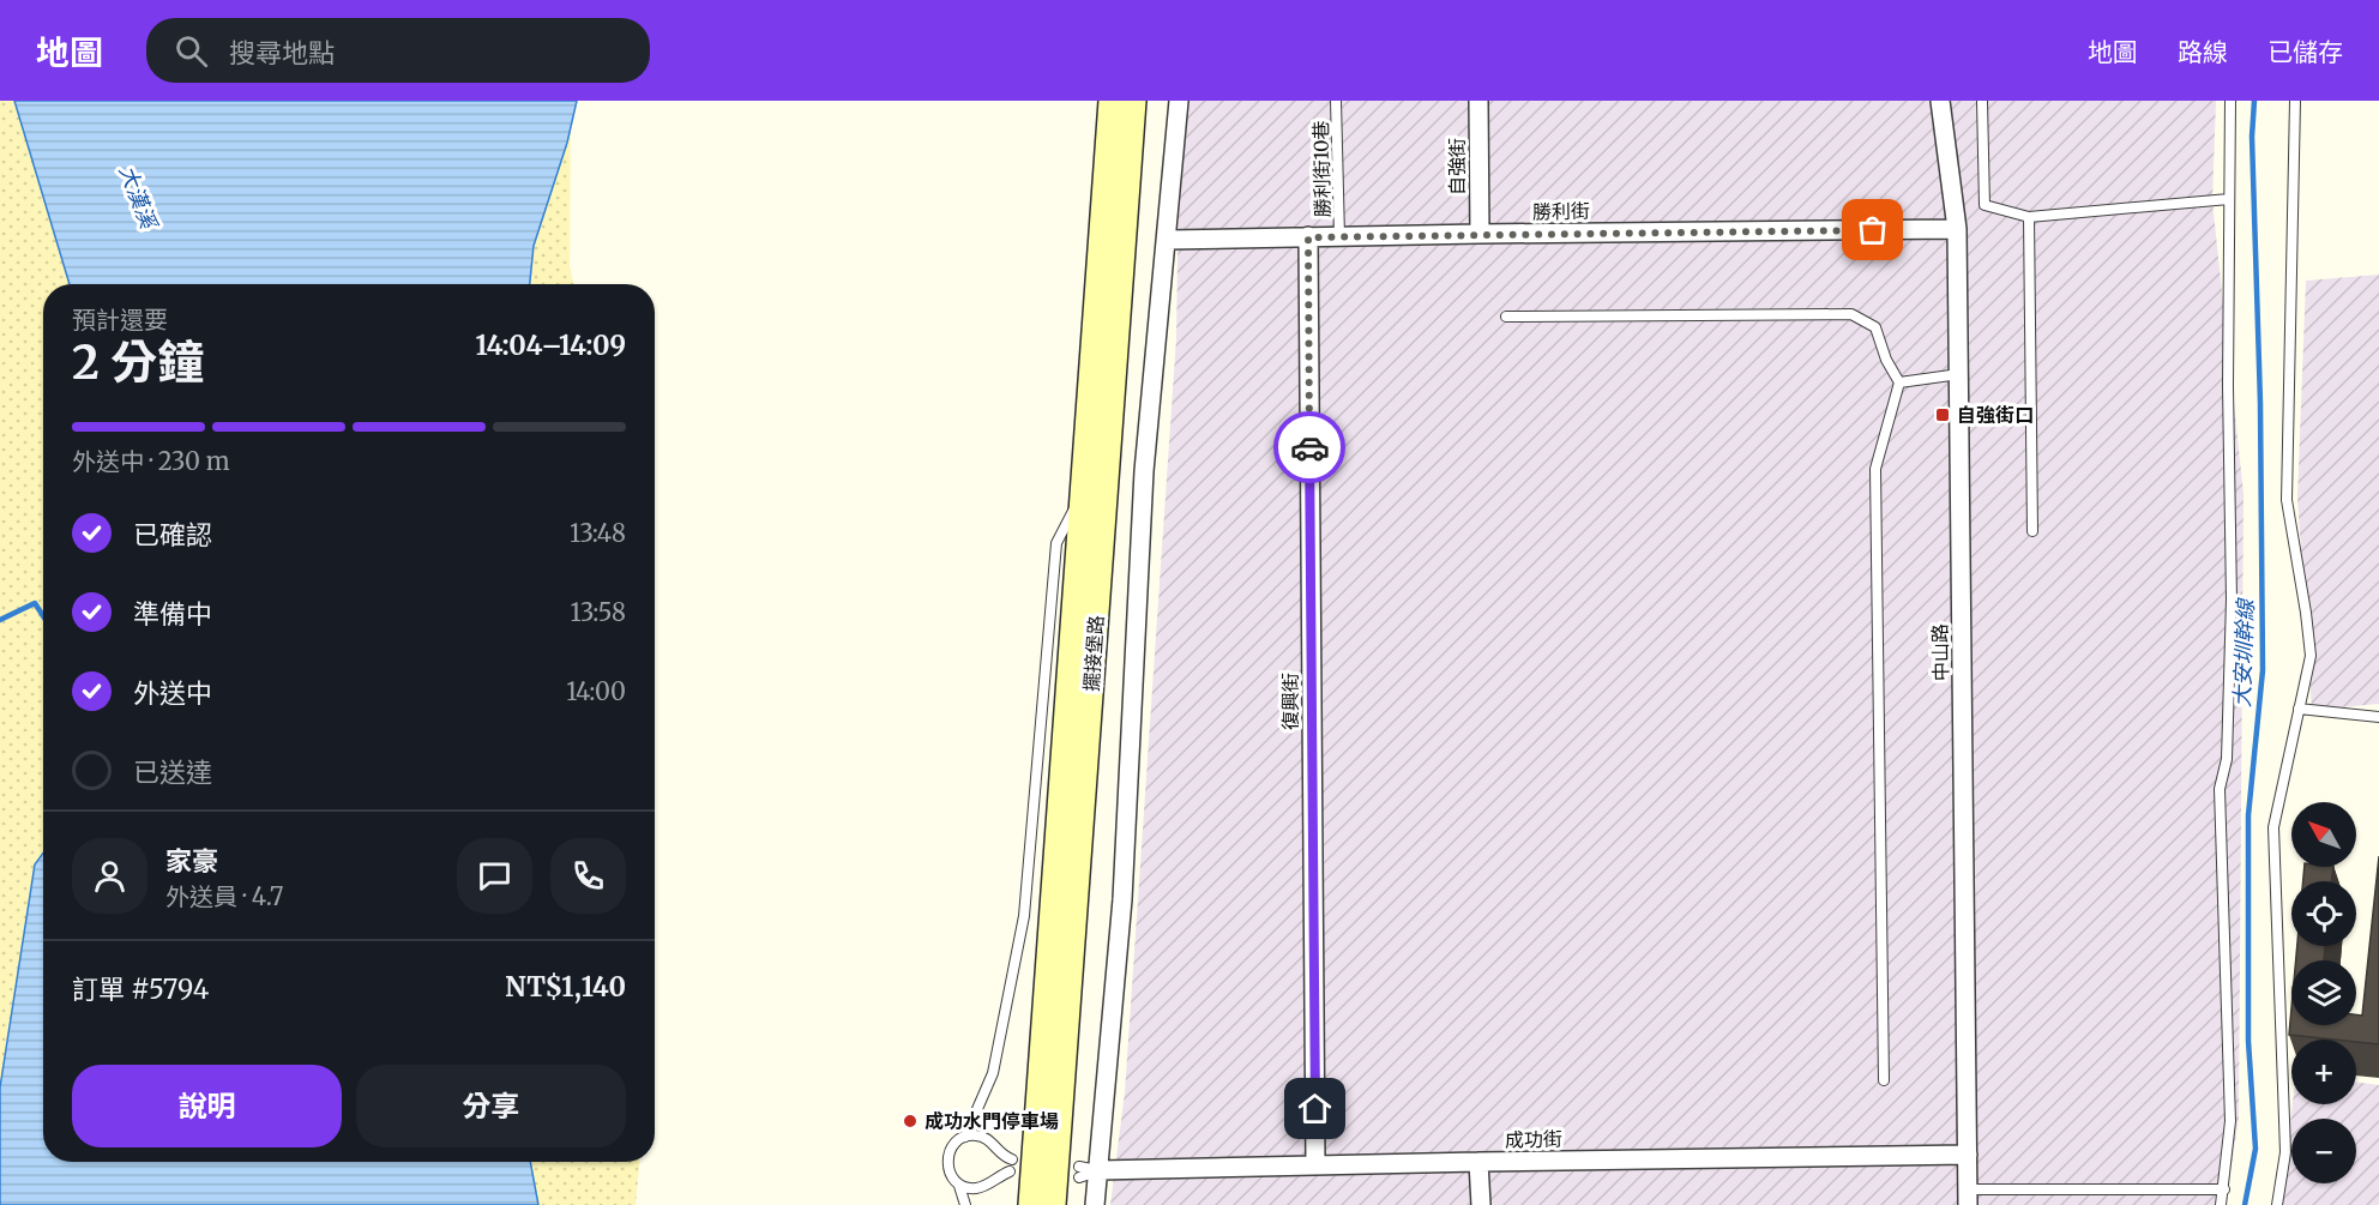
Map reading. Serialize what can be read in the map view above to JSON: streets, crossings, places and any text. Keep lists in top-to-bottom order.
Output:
{
  "streets": {
    "street": [
      "自強街",
      "勝利街",
      "中山路",
      "擺接堡路",
      "復興街",
      "成功街"
    ],
    "lane": ["勝利街10巷"]
  },
  "crossings": [
    ["自強街", "勝利街"],
    ["勝利街10巷", "勝利街"],
    ["勝利街", "中山路"],
    ["勝利街", "復興街"],
    ["中山路", "成功街"],
    ["復興街", "成功街"]
  ],
  "water": ["大漢溪", "大安圳幹線"],
  "places": {
    "transit": ["自強街口"],
    "other": ["成功水門停車場"]
  },
  "north": "top left",
  "page": {
    "header": "地圖",
    "search": "搜尋地點",
    "nav": ["地圖", "路線", "已儲存"],
    "heading": ["2 分鐘", "預計還要", "14:04–14:09"],
    "panel": [
      "家豪",
      "外送員 · 4.7",
      "訂單 #5794",
      "NT$1,140"
    ],
    "bar": "外送中 · 230 m",
    "list": [
      ["已確認", "13:48"],
      ["準備中", "13:58"],
      ["外送中", "14:00"],
      "已送達"
    ],
    "map_buttons": ["+", "−"],
    "buttons": ["說明", "分享"]
  }
}
